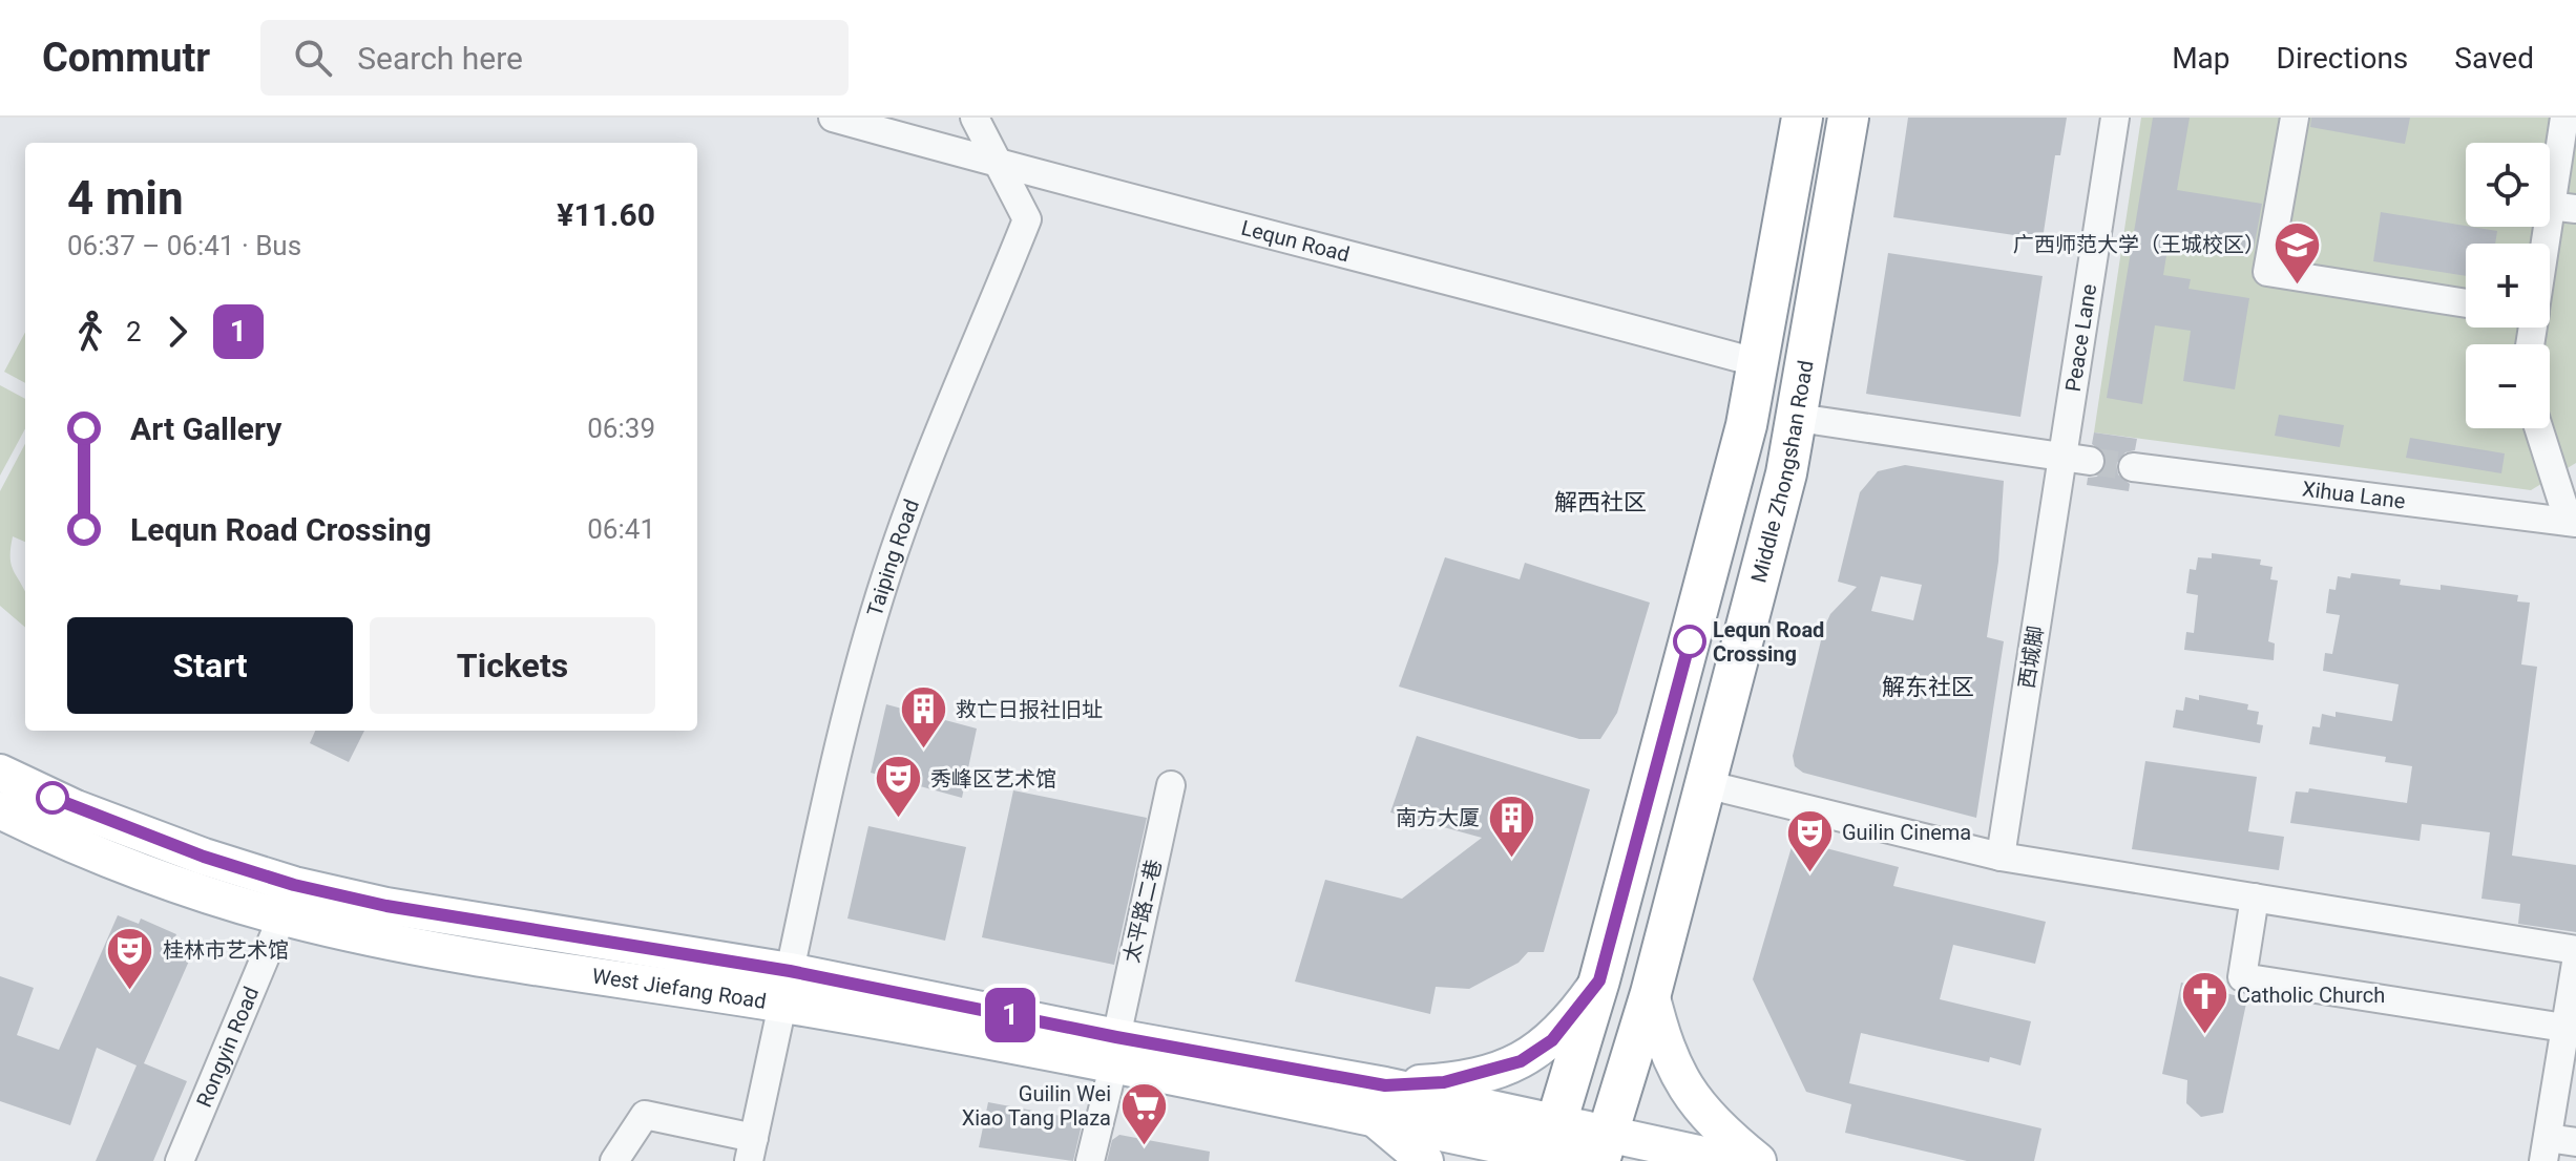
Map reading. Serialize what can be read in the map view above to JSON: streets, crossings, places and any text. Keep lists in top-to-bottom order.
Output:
{
  "streets": {
    "highway": ["Middle Zhongshan Road"],
    "main road": ["West Jiefang Road"],
    "street": [
      "Lequn Road",
      "Peace Lane",
      "Xihua Lane",
      "Taiping Road",
      "西城脚",
      "太平路二巷",
      "Rongyin Road"
    ]
  },
  "crossings": [
    ["Lequn Road", "Taiping Road"],
    ["Peace Lane", "西城脚"],
    ["Middle Zhongshan Road", "West Jiefang Road"],
    ["Taiping Road", "West Jiefang Road"],
    ["太平路二巷", "West Jiefang Road"],
    ["West Jiefang Road", "Rongyin Road"]
  ],
  "districts": ["解西社区", "解东社区"],
  "places": {
    "school or university": ["广西师范大学（王城校区）"],
    "other": ["Lequn Road Crossing"],
    "building": ["救亡日报社旧址", "南方大厦"],
    "theatre": ["秀峰区艺术馆", "Guilin Cinema", "桂林市艺术馆"],
    "church": ["Catholic Church"],
    "supermarket": ["Guilin Wei Xiao Tang Plaza"]
  },
  "lines": ["bus line 1"],
  "page": {
    "header": "Commutr",
    "search": "Search here",
    "nav": ["Map", "Directions", "Saved"],
    "on_map": "1",
    "map_buttons": ["+", "−"],
    "heading": ["4 min", "06:37 – 06:41 · Bus", "¥11.60"],
    "legs": ["2", "1"],
    "list": [
      {
        "name": "Art Gallery",
        "value": "06:39"
      },
      {
        "name": "Lequn Road Crossing",
        "value": "06:41"
      }
    ],
    "buttons": ["Start", "Tickets"]
  }
}
